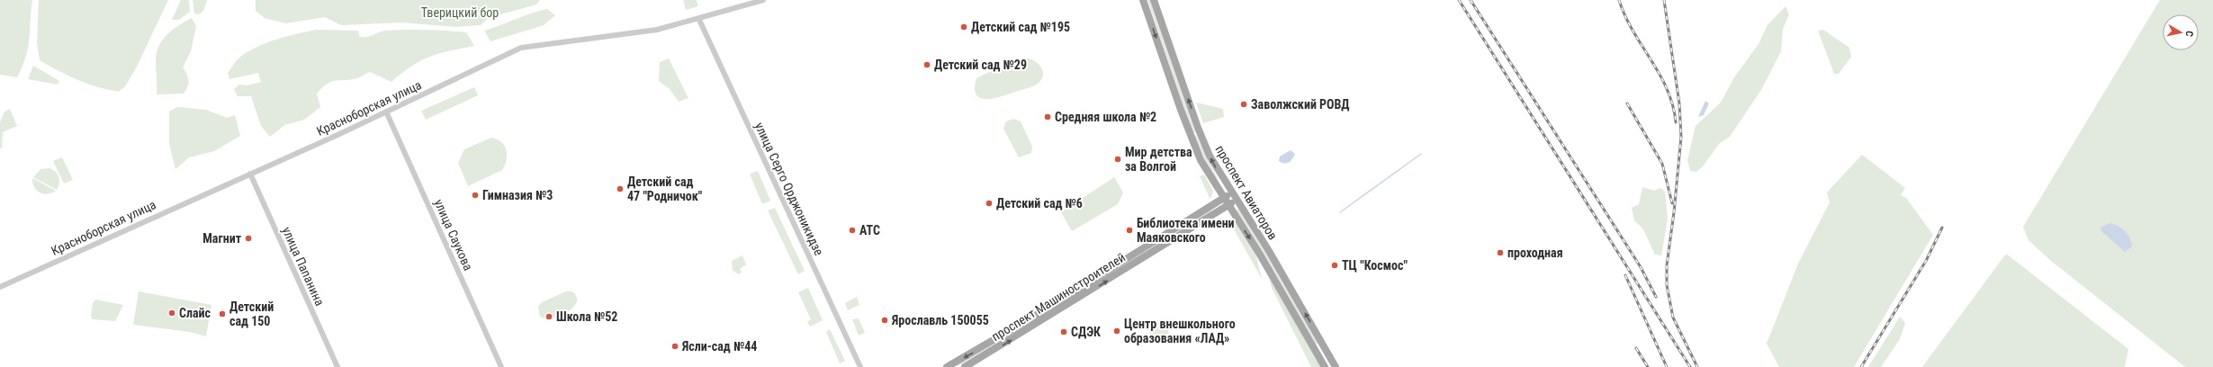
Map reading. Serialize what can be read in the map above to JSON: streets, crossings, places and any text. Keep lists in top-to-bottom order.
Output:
{
  "streets": {
    "main road": ["проспект Авиаторов", "проспект Машиностроителей"],
    "street": [
      "Красноборская улица",
      "улица Серго Орджоникидзе",
      "улица Саукова",
      "улица Папанина"
    ]
  },
  "crossings": [
    ["Красноборская улица", "улица Серго Орджоникидзе"],
    ["Красноборская улица", "улица Саукова"],
    ["Красноборская улица", "улица Папанина"],
    ["проспект Авиаторов", "проспект Машиностроителей"]
  ],
  "parks": ["Тверицкий бор"],
  "places": [
    "Детский сад №195",
    "Детский сад №29",
    "Заволжский РОВД",
    "Средняя школа №2",
    "Мир детства за Волгой",
    "Детский сад 47 \"Родничок\"",
    "Гимназия №3",
    "Детский сад №6",
    "АТС",
    "Библиотека имени Маяковского",
    "Магнит",
    "проходная",
    "ТЦ \"Космос\"",
    "Слайс",
    "Детский сад 150",
    "Школа №52",
    "Ярославль 150055",
    "Центр внешкольного образования «ЛАД»",
    "СДЭК",
    "Ясли-сад №44"
  ],
  "north": "right"
}
